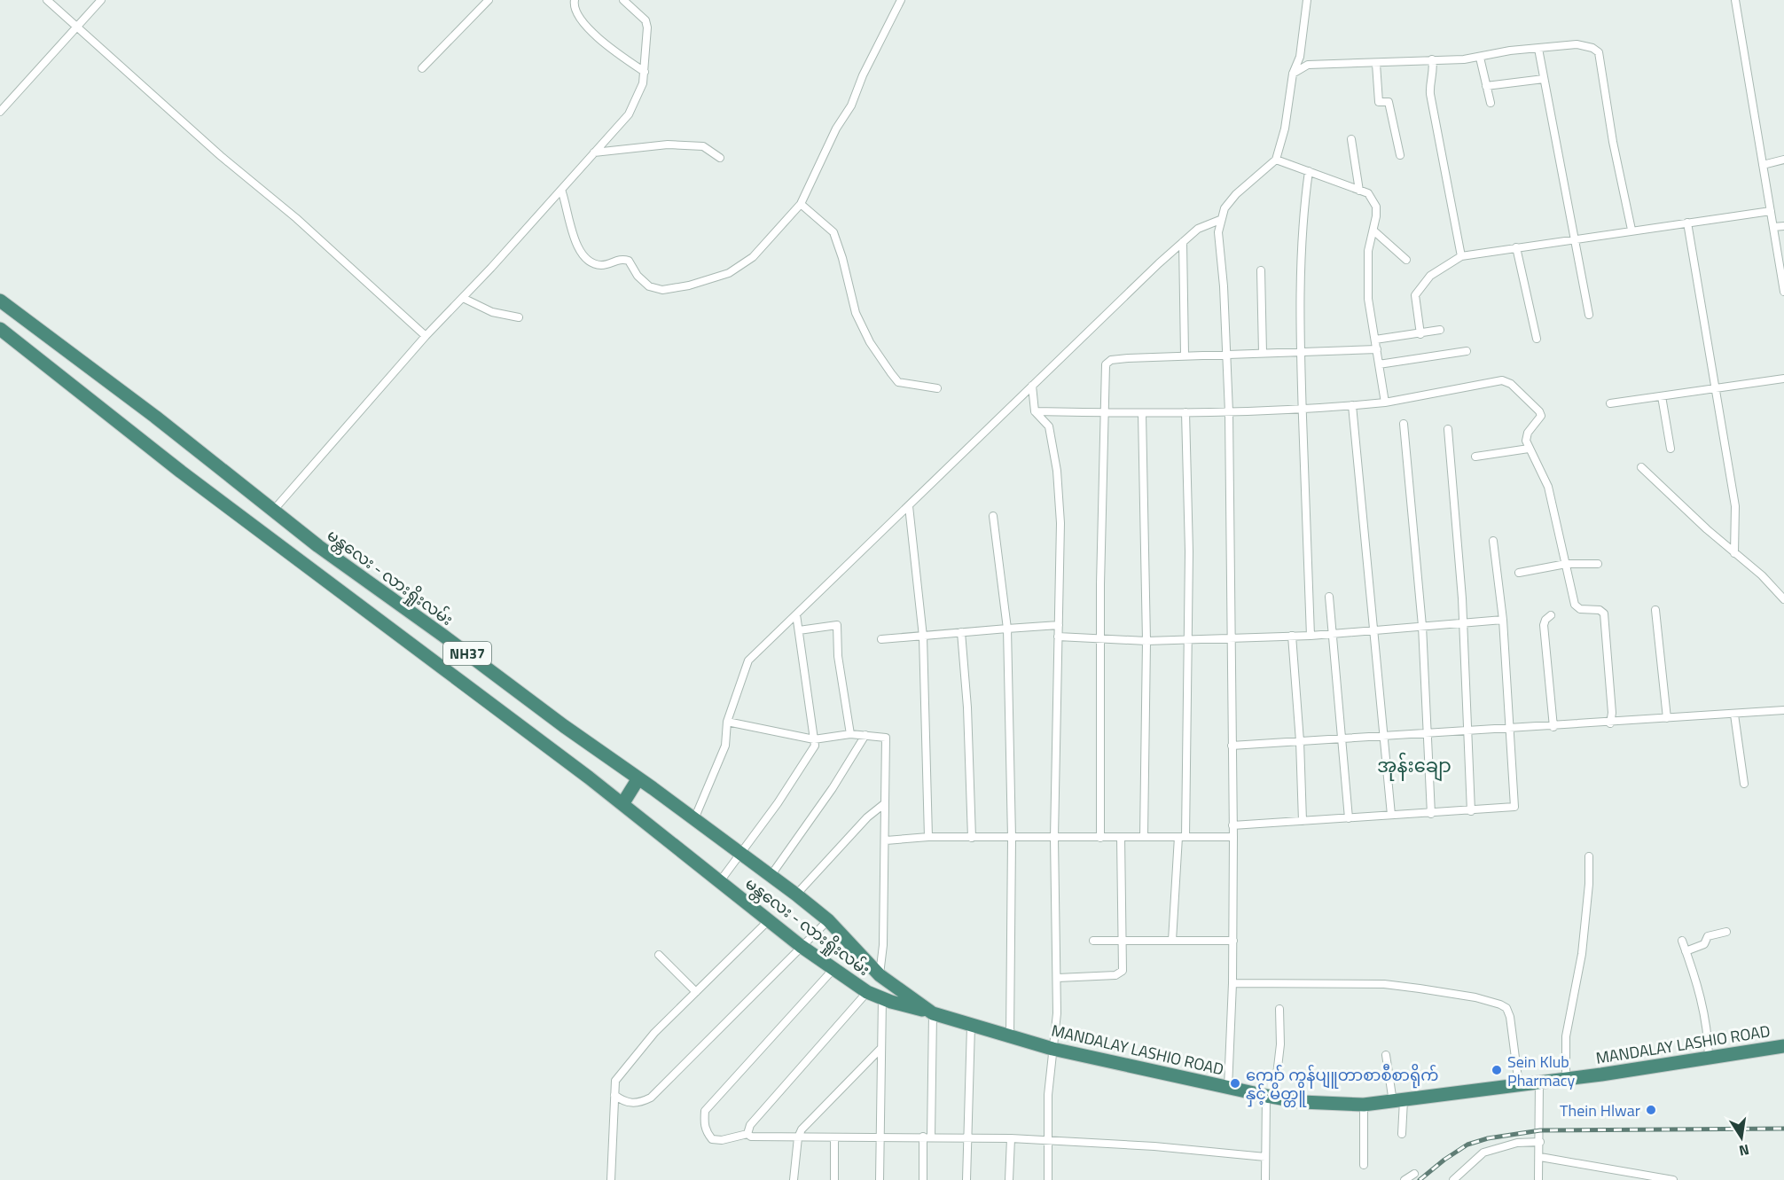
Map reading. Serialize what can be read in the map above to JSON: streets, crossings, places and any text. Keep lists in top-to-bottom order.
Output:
{
  "streets": {
    "highway": ["မန္တလေး - လားရှိုးလမ်း", "NH37", "MANDALAY LASHIO ROAD"]
  },
  "crossings": [
    ["မန္တလေး - လားရှိုးလမ်း", "MANDALAY LASHIO ROAD"]
  ],
  "districts": ["အုန်းချော"],
  "places": ["Sein Klub Pharmacy", "ကျော် ကွန်ပျူတာစာစီစာရိုက် နှင့် မိတ္တူ", "Thein Hlwar"],
  "north": "bottom"
}
